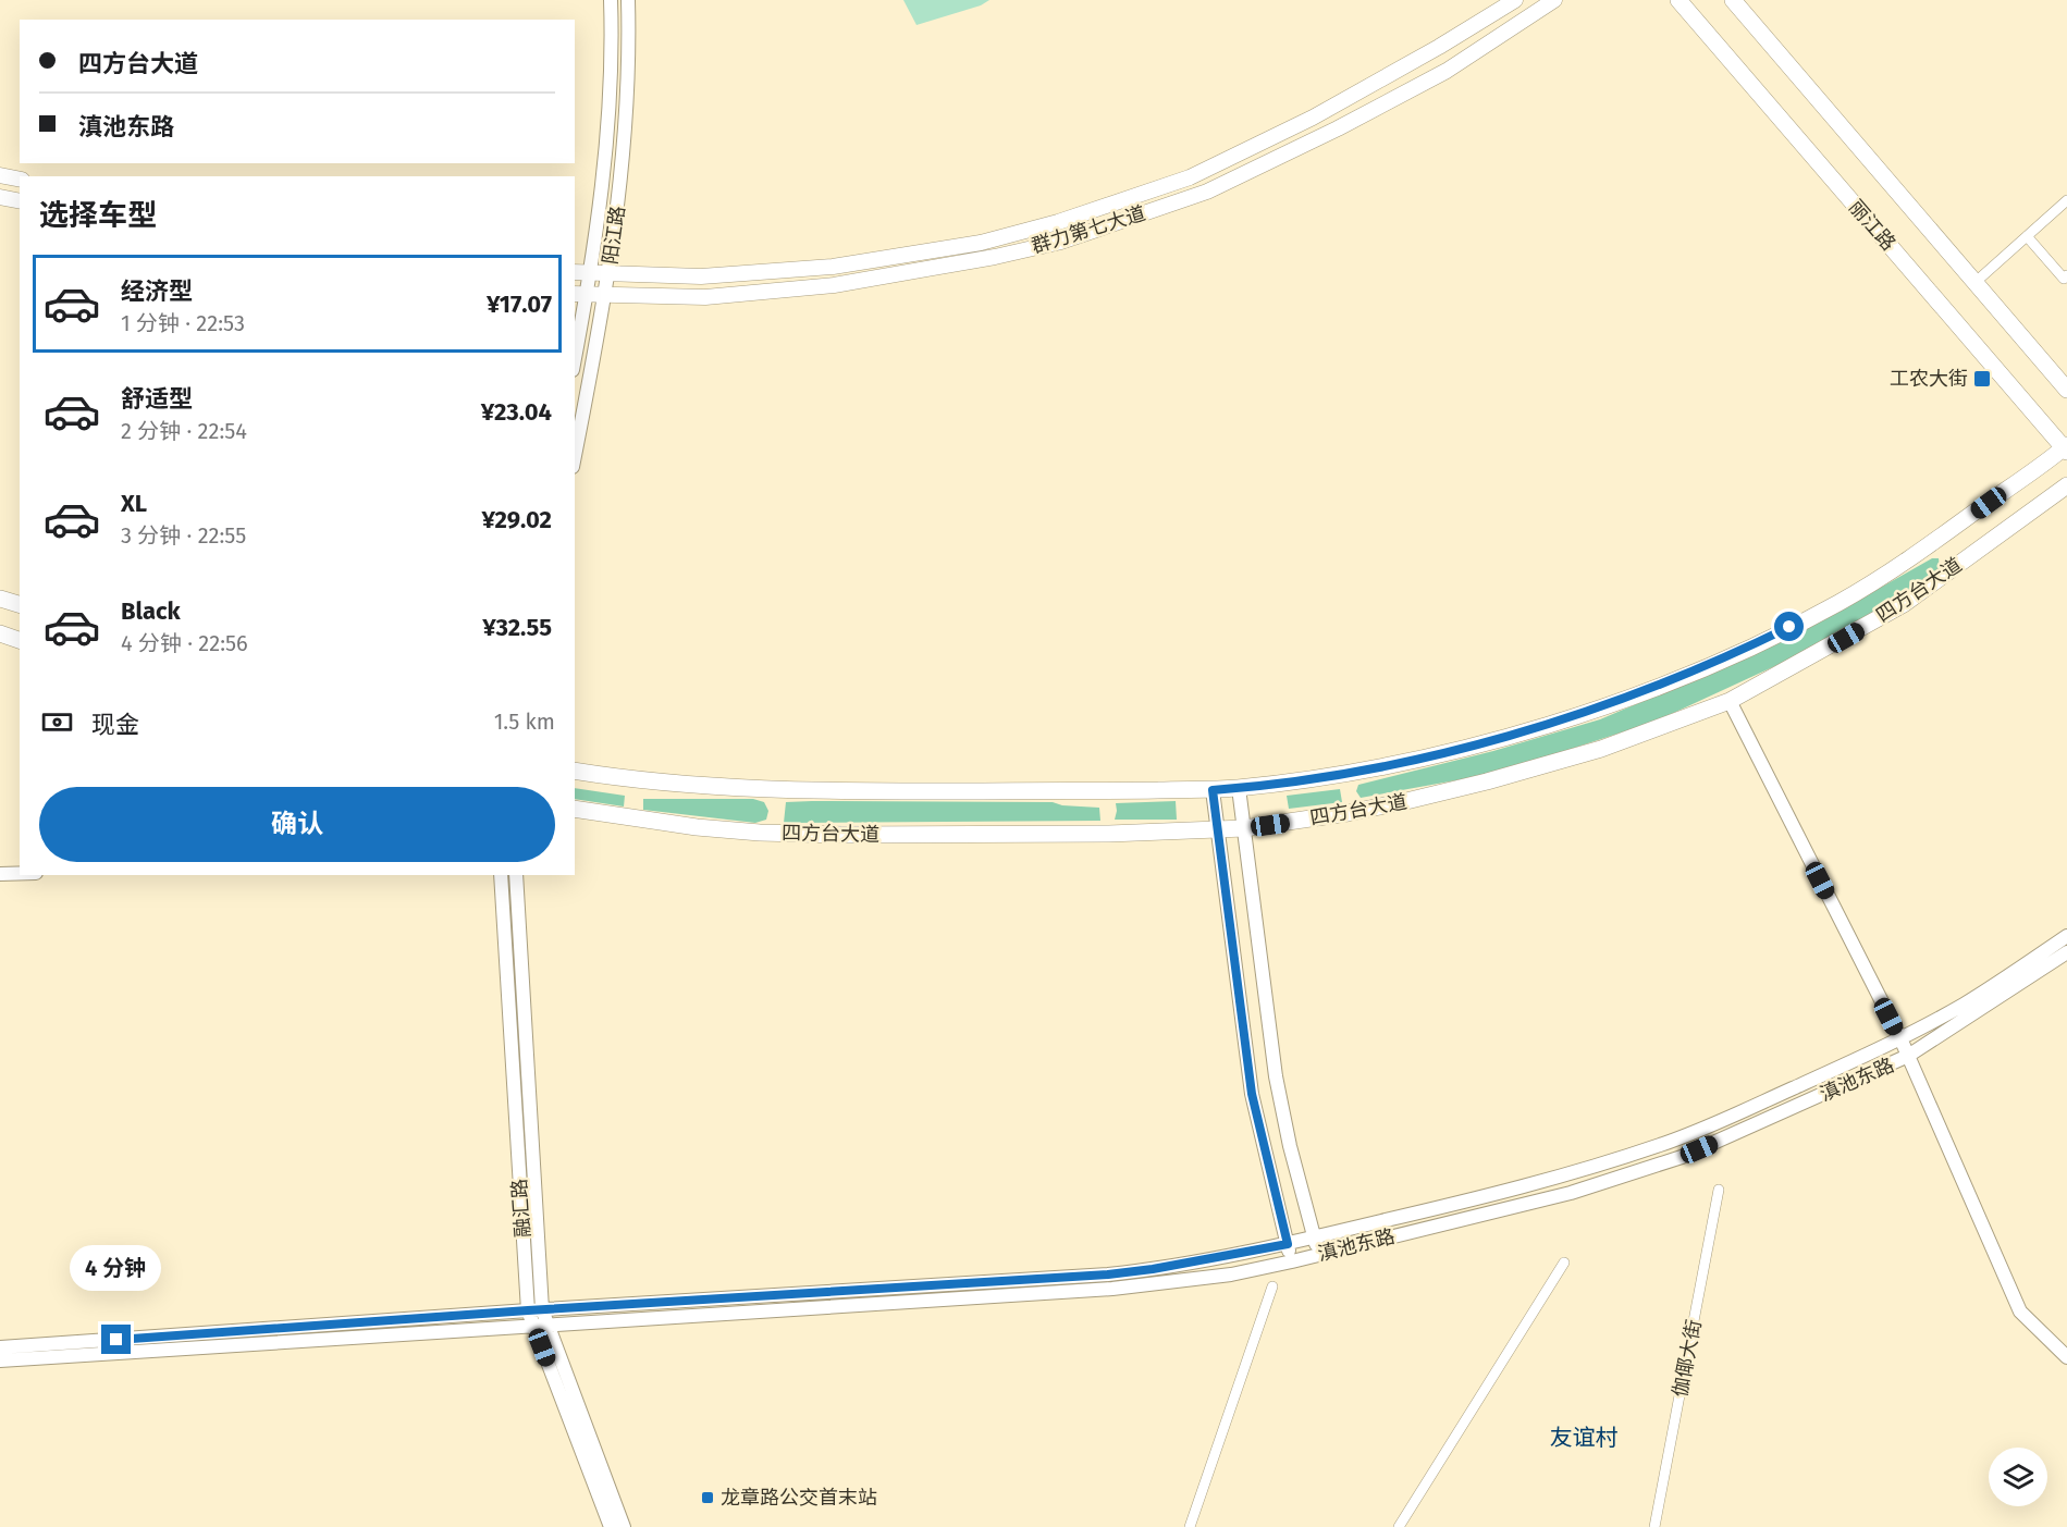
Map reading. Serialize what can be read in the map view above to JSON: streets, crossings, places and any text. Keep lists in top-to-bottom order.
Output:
{
  "streets": {
    "main road": ["丽江路", "群力第七大道", "四方台大道"],
    "street": [
      "阳江路",
      "滇池东路",
      "融汇路",
      "伽倻大街"
    ]
  },
  "crossings": [
    ["丽江路", "四方台大道"],
    ["群力第七大道", "阳江路"],
    ["滇池东路", "融汇路"]
  ],
  "districts": ["友谊村"],
  "places": {
    "transit": ["工农大街", "龙章路公交首末站"]
  },
  "page": {
    "banner": ["四方台大道", "滇池东路"],
    "heading": "选择车型",
    "list": [
      {
        "name": "经济型",
        "note": "1 分钟 · 22:53",
        "value": "¥17.07"
      },
      {
        "name": "舒适型",
        "note": "2 分钟 · 22:54",
        "value": "¥23.04"
      },
      {
        "name": "XL",
        "note": "3 分钟 · 22:55",
        "value": "¥29.02"
      },
      {
        "name": "Black",
        "note": "4 分钟 · 22:56",
        "value": "¥32.55"
      }
    ],
    "pay": ["现金", "1.5 km"],
    "buttons": "确认",
    "bubble": "4 分钟"
  }
}
